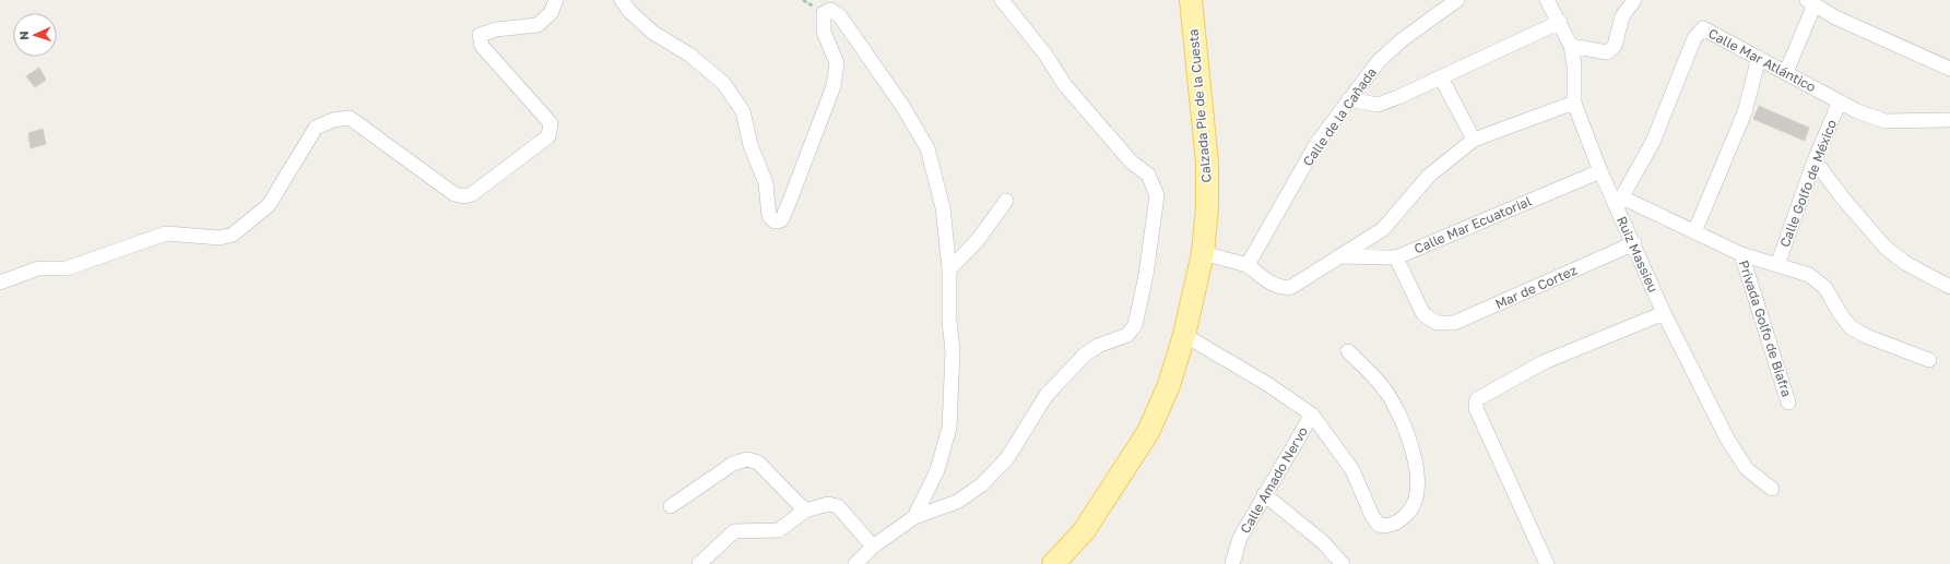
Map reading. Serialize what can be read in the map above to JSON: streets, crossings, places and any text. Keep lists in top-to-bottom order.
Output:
{
  "streets": {
    "main road": ["Calzada Pie de la Cuesta"],
    "street": [
      "Calle Mar Atlántico",
      "Calle de la Cañada",
      "Calle Golfo de México",
      "Calle Mar Ecuatorial",
      "Ruiz Massieu",
      "Mar de Cortez",
      "Privada Golfo de Biafra",
      "Calle Amado Nervo"
    ]
  },
  "crossings": [
    ["Calle Mar Atlántico", "Calle Golfo de México"],
    ["Calle Mar Atlántico", "Ruiz Massieu"],
    ["Calzada Pie de la Cuesta", "Calle Amado Nervo"],
    ["Calle Mar Ecuatorial", "Ruiz Massieu"],
    ["Calle Mar Ecuatorial", "Mar de Cortez"],
    ["Ruiz Massieu", "Mar de Cortez"]
  ],
  "north": "left"
}
